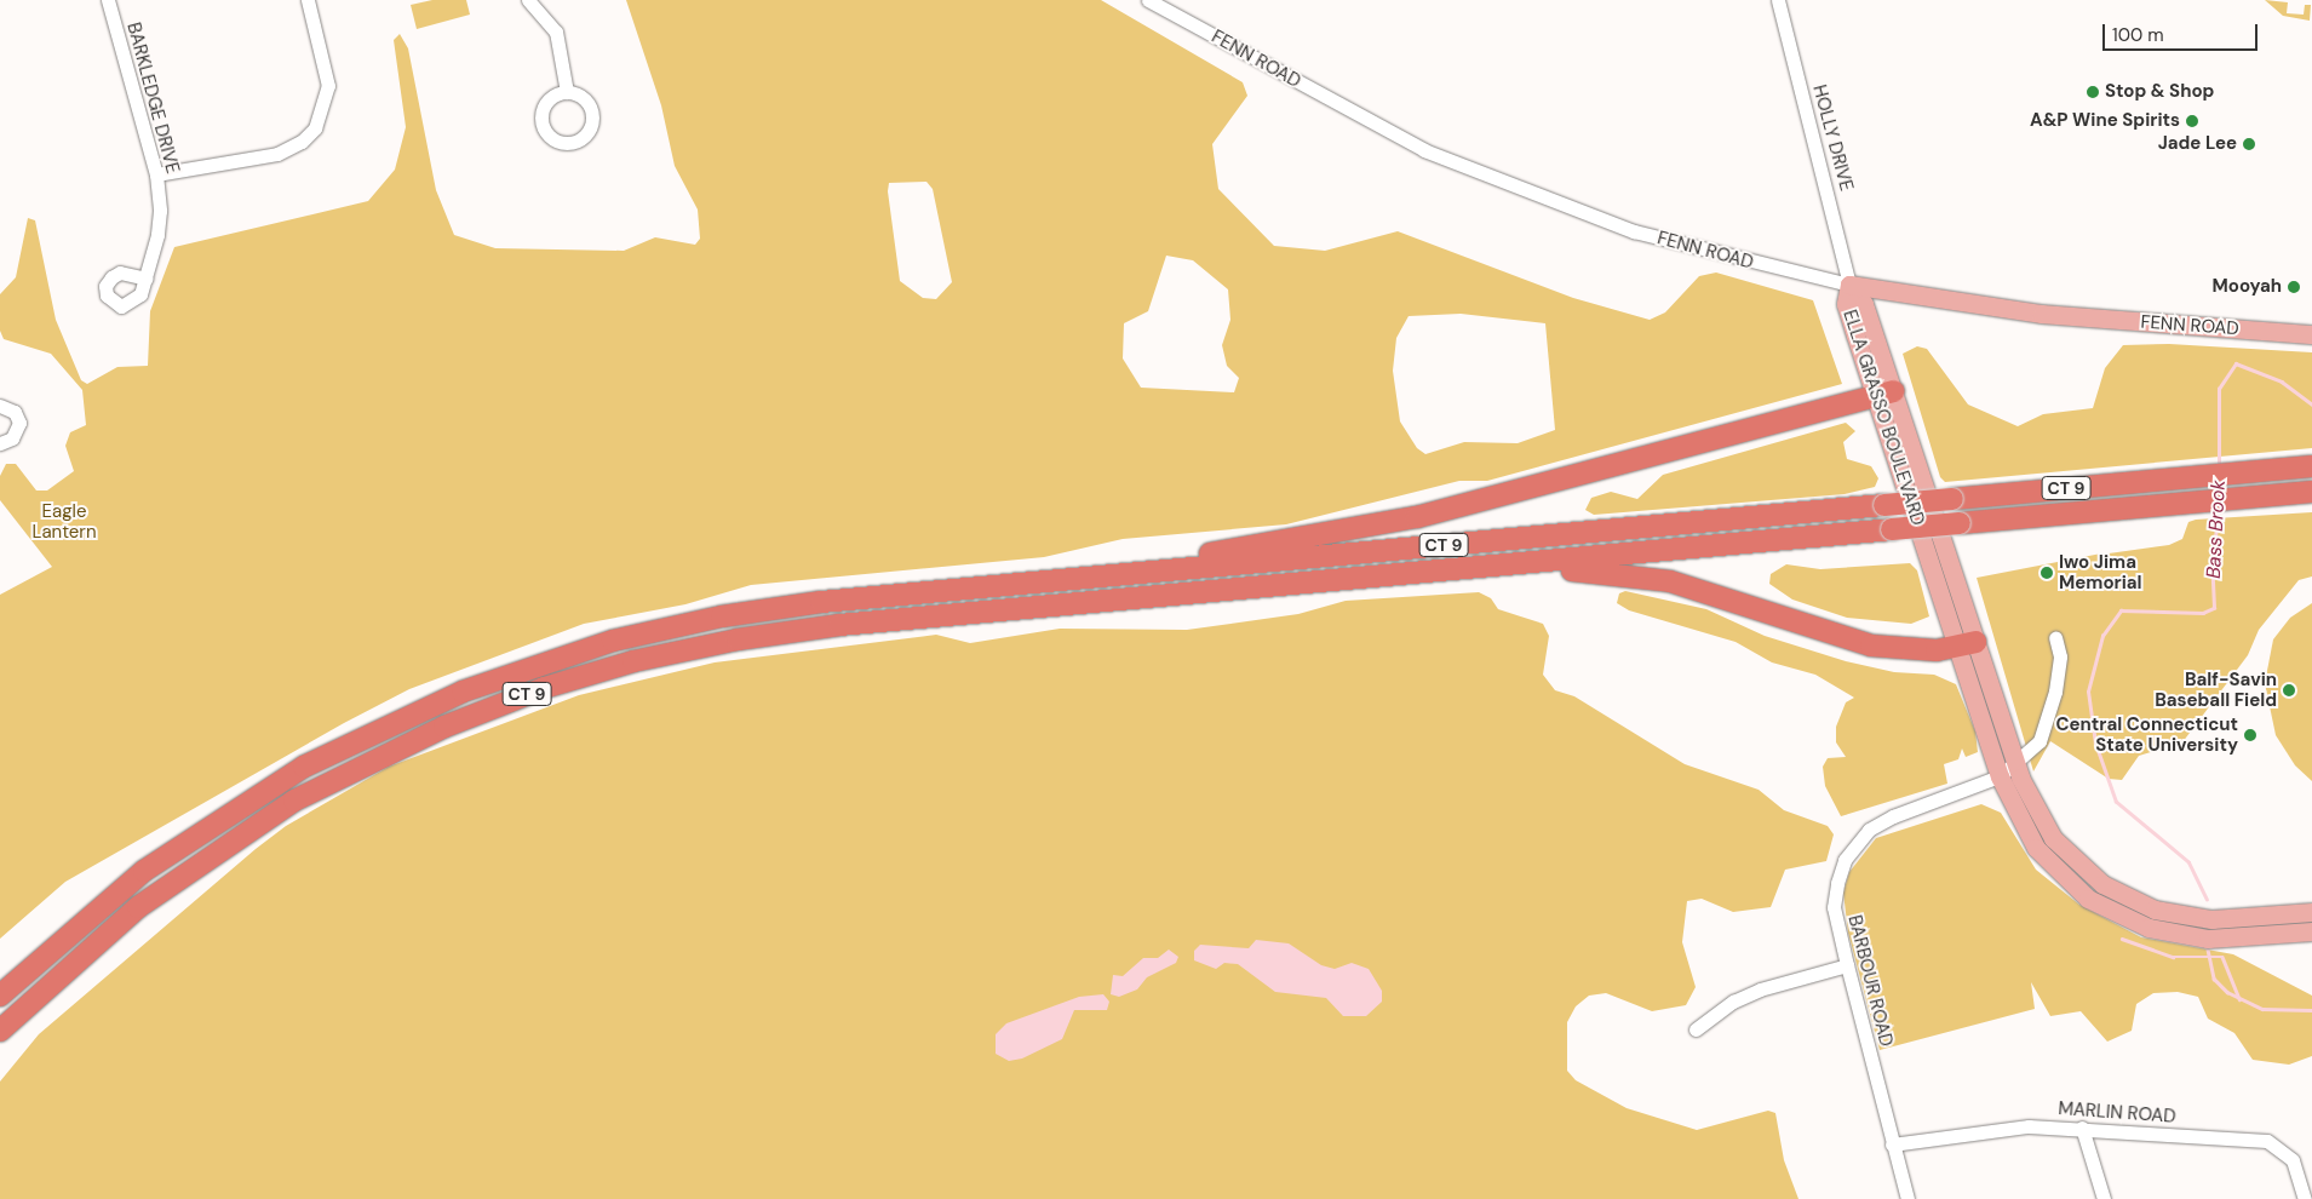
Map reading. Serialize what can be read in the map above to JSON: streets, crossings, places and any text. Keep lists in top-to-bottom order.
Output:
{
  "streets": {
    "highway": ["CT 9"],
    "main road": ["FENN ROAD", "ELLA GRASSO BOULEVARD"],
    "street": [
      "BARKLEDGE DRIVE",
      "HOLLY DRIVE",
      "BARBOUR ROAD",
      "MARLIN ROAD"
    ]
  },
  "crossings": [
    ["FENN ROAD", "HOLLY DRIVE"],
    ["FENN ROAD", "ELLA GRASSO BOULEVARD"],
    ["HOLLY DRIVE", "ELLA GRASSO BOULEVARD"],
    ["ELLA GRASSO BOULEVARD", "BARBOUR ROAD"],
    ["BARBOUR ROAD", "MARLIN ROAD"]
  ],
  "water": ["Bass Brook"],
  "parks": ["Eagle Lantern"],
  "places": [
    "Stop & Shop",
    "A&P Wine Spirits",
    "Jade Lee",
    "Mooyah",
    "Iwo Jima Memorial",
    "Balf-Savin Baseball Field",
    "Central Connecticut State University"
  ],
  "scale_bar": "100 m"
}
